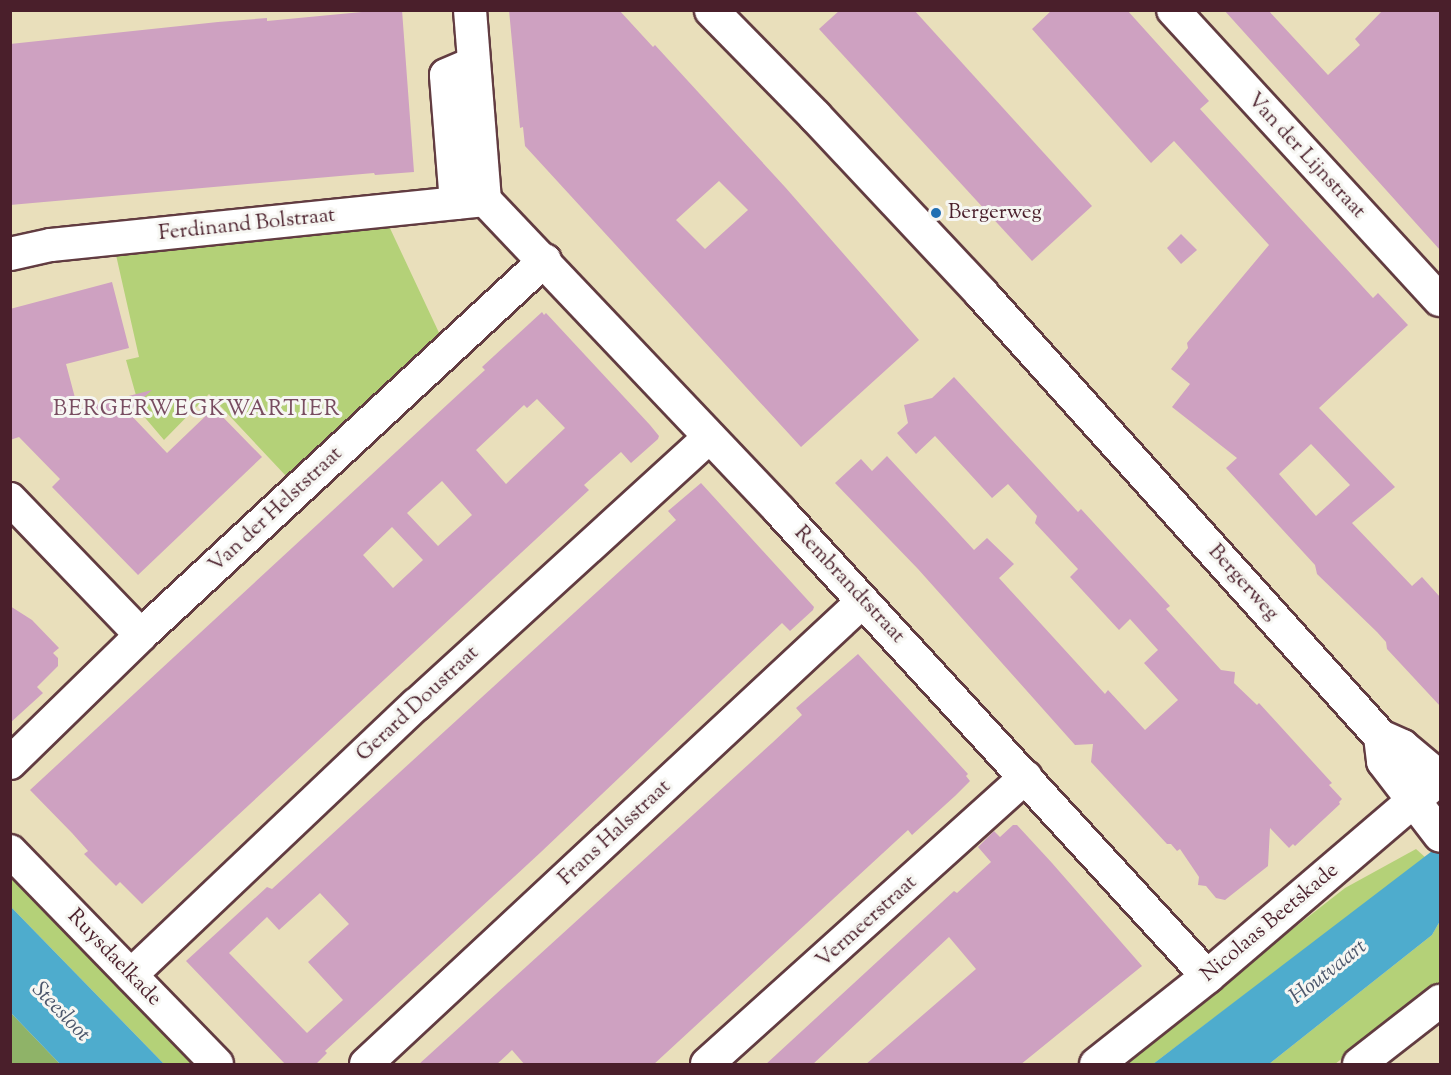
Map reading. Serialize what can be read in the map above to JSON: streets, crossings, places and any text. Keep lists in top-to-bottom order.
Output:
{
  "streets": {
    "main road": ["Bergerweg", "Nicolaas Beetskade"],
    "street": [
      "Van der Lijnstraat",
      "Ferdinand Bolstraat",
      "Van der Helststraat",
      "Rembrandtstraat",
      "Gerard Doustraat",
      "Frans Halsstraat",
      "Vermeerstraat",
      "Ruysdaelkade"
    ]
  },
  "crossings": [
    ["Ferdinand Bolstraat", "Rembrandtstraat"],
    ["Van der Helststraat", "Rembrandtstraat"],
    ["Bergerweg", "Nicolaas Beetskade"],
    ["Rembrandtstraat", "Gerard Doustraat"],
    ["Rembrandtstraat", "Frans Halsstraat"],
    ["Rembrandtstraat", "Vermeerstraat"],
    ["Rembrandtstraat", "Nicolaas Beetskade"],
    ["Gerard Doustraat", "Ruysdaelkade"]
  ],
  "districts": ["BERGERWEGKWARTIER"],
  "water": ["Houtvaart", "Steesloot"],
  "places": ["Bergerweg"]
}
